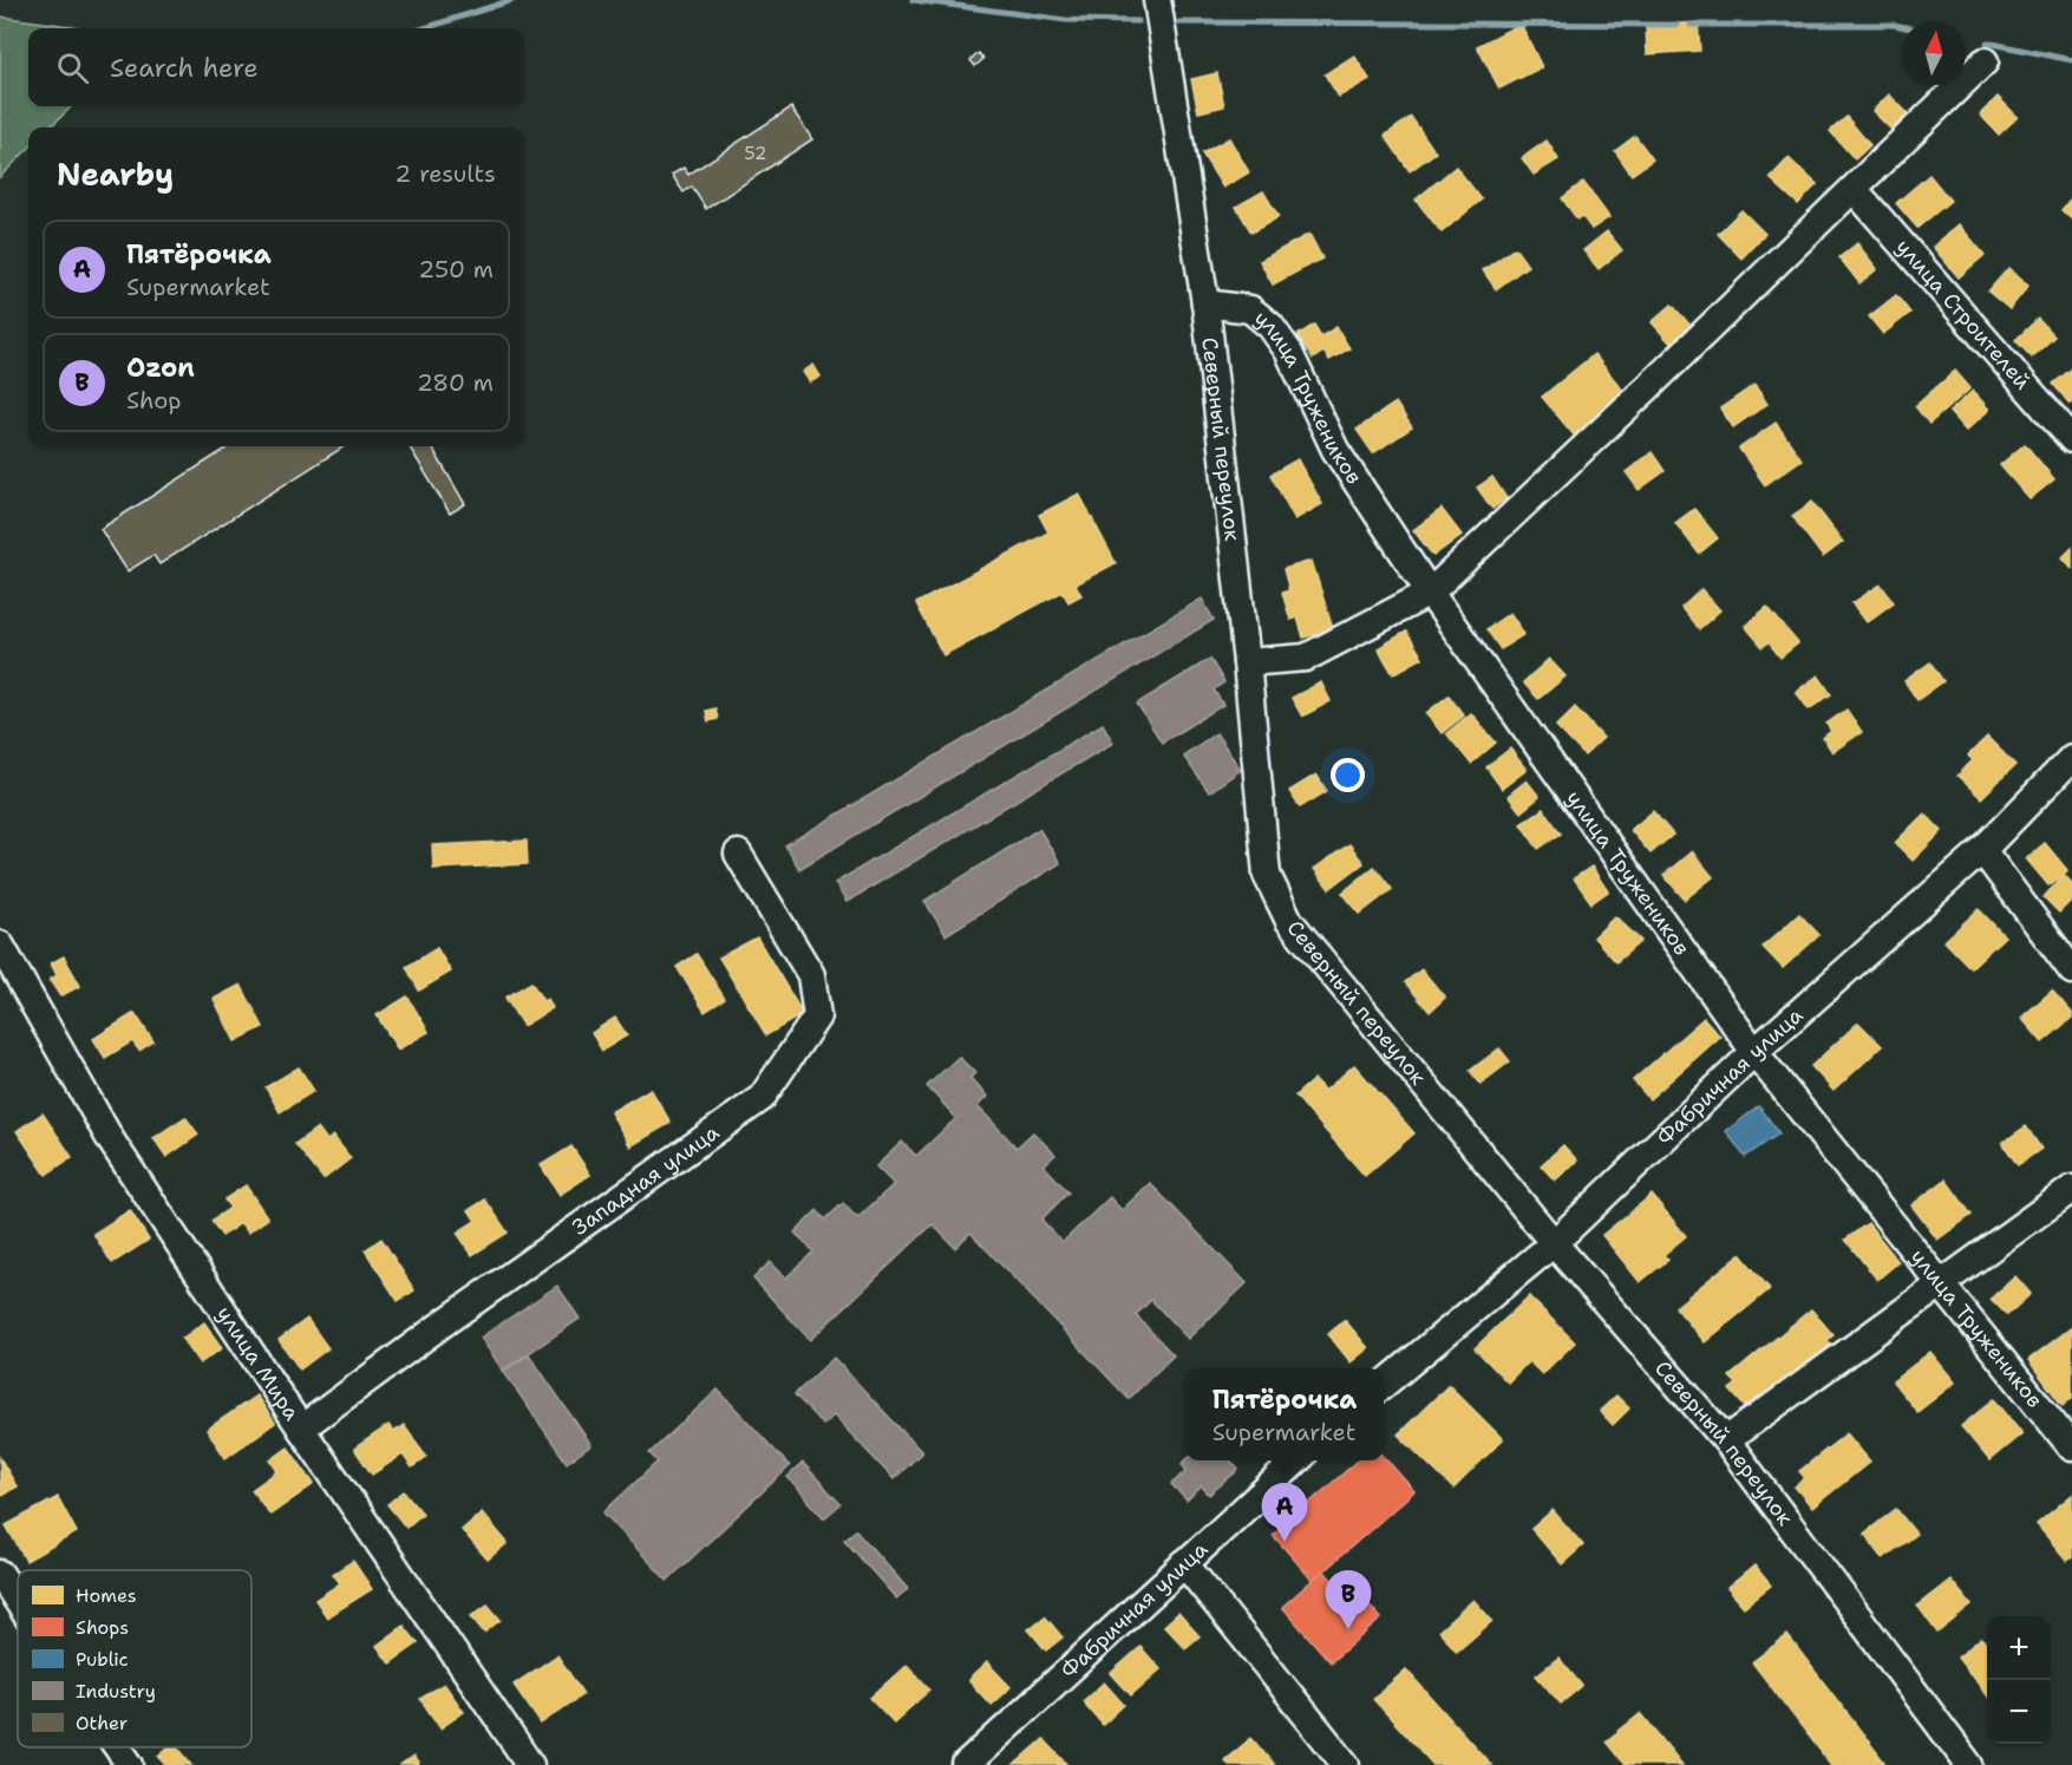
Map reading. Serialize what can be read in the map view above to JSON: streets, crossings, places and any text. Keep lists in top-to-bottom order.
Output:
{
  "streets": {
    "street": [
      "улица Строителей",
      "улица Тружеников",
      "Северный переулок",
      "Фабричная улица",
      "Западная улица",
      "улица Мира"
    ]
  },
  "crossings": [
    ["улица Тружеников", "Северный переулок"],
    ["улица Тружеников", "Фабричная улица"],
    ["Северный переулок", "Фабричная улица"],
    ["Западная улица", "улица Мира"]
  ],
  "house_numbers": ["52"],
  "legend": [
    "Homes",
    "Shops",
    "Public",
    "Industry",
    "Other"
  ],
  "north": "top",
  "page": {
    "search": "Search here",
    "heading": ["Nearby", "2 results"],
    "list": [
      {
        "mark": "A",
        "name": "Пятёрочка",
        "note": "Supermarket",
        "value": "250 m"
      },
      {
        "mark": "B",
        "name": "Ozon",
        "note": "Shop",
        "value": "280 m"
      }
    ],
    "popup": ["Пятёрочка", "Supermarket"],
    "pins": ["A", "B"],
    "map_buttons": ["+", "−"]
  }
}
